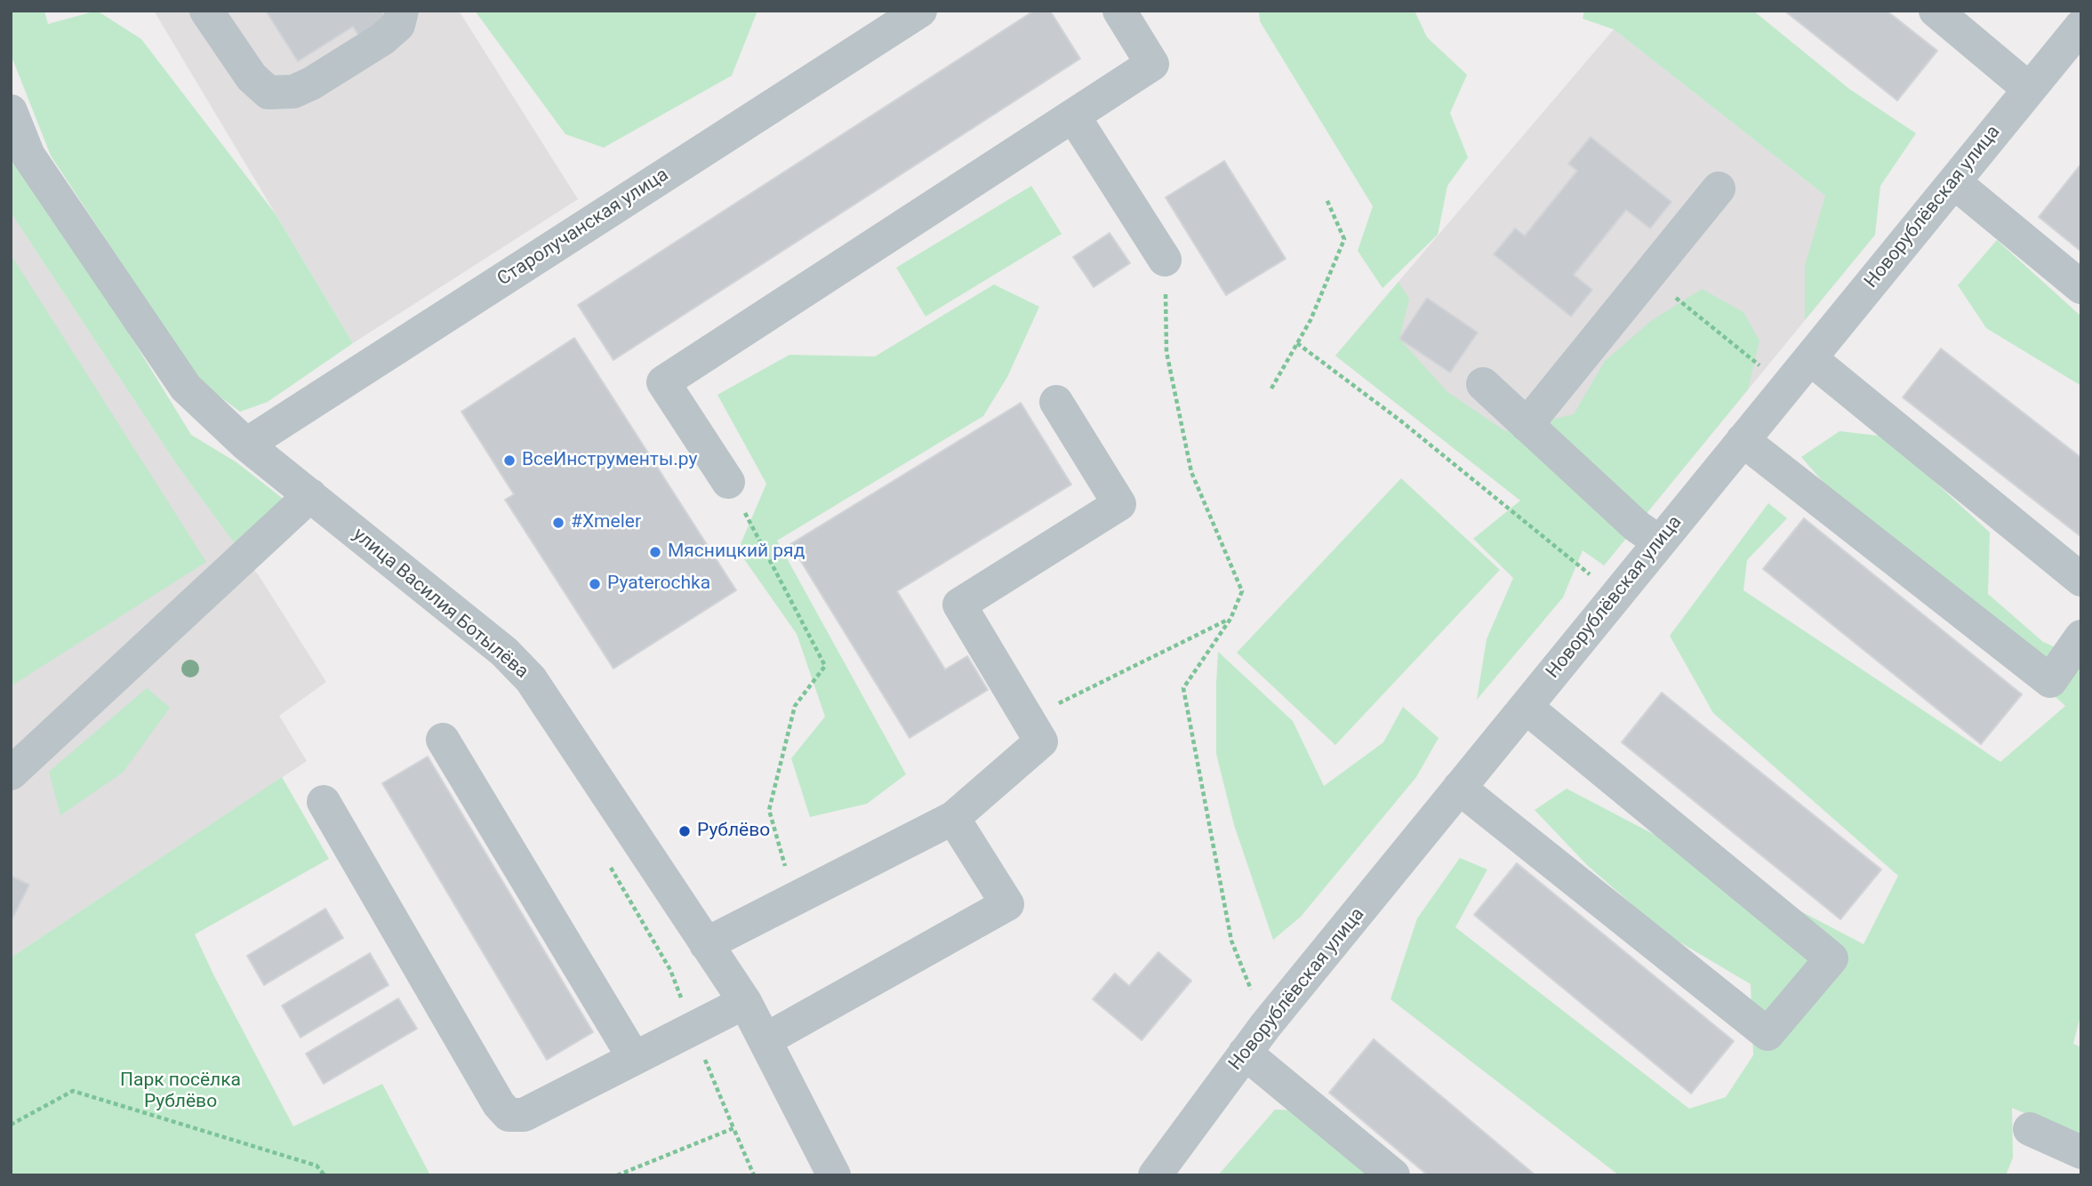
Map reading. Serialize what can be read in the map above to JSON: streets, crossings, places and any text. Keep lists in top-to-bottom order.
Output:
{
  "streets": {
    "street": ["Новорублёвская улица", "Старолучанская улица", "улица Василия Ботылёва"]
  },
  "crossings": [
    ["Старолучанская улица", "улица Василия Ботылёва"]
  ],
  "parks": ["Парк посёлка Рублёво"],
  "places": [
    "ВсеИнструменты.ру",
    "#Xmeler",
    "Мясницкий ряд",
    "Pyaterochka",
    "Рублёво"
  ]
}
